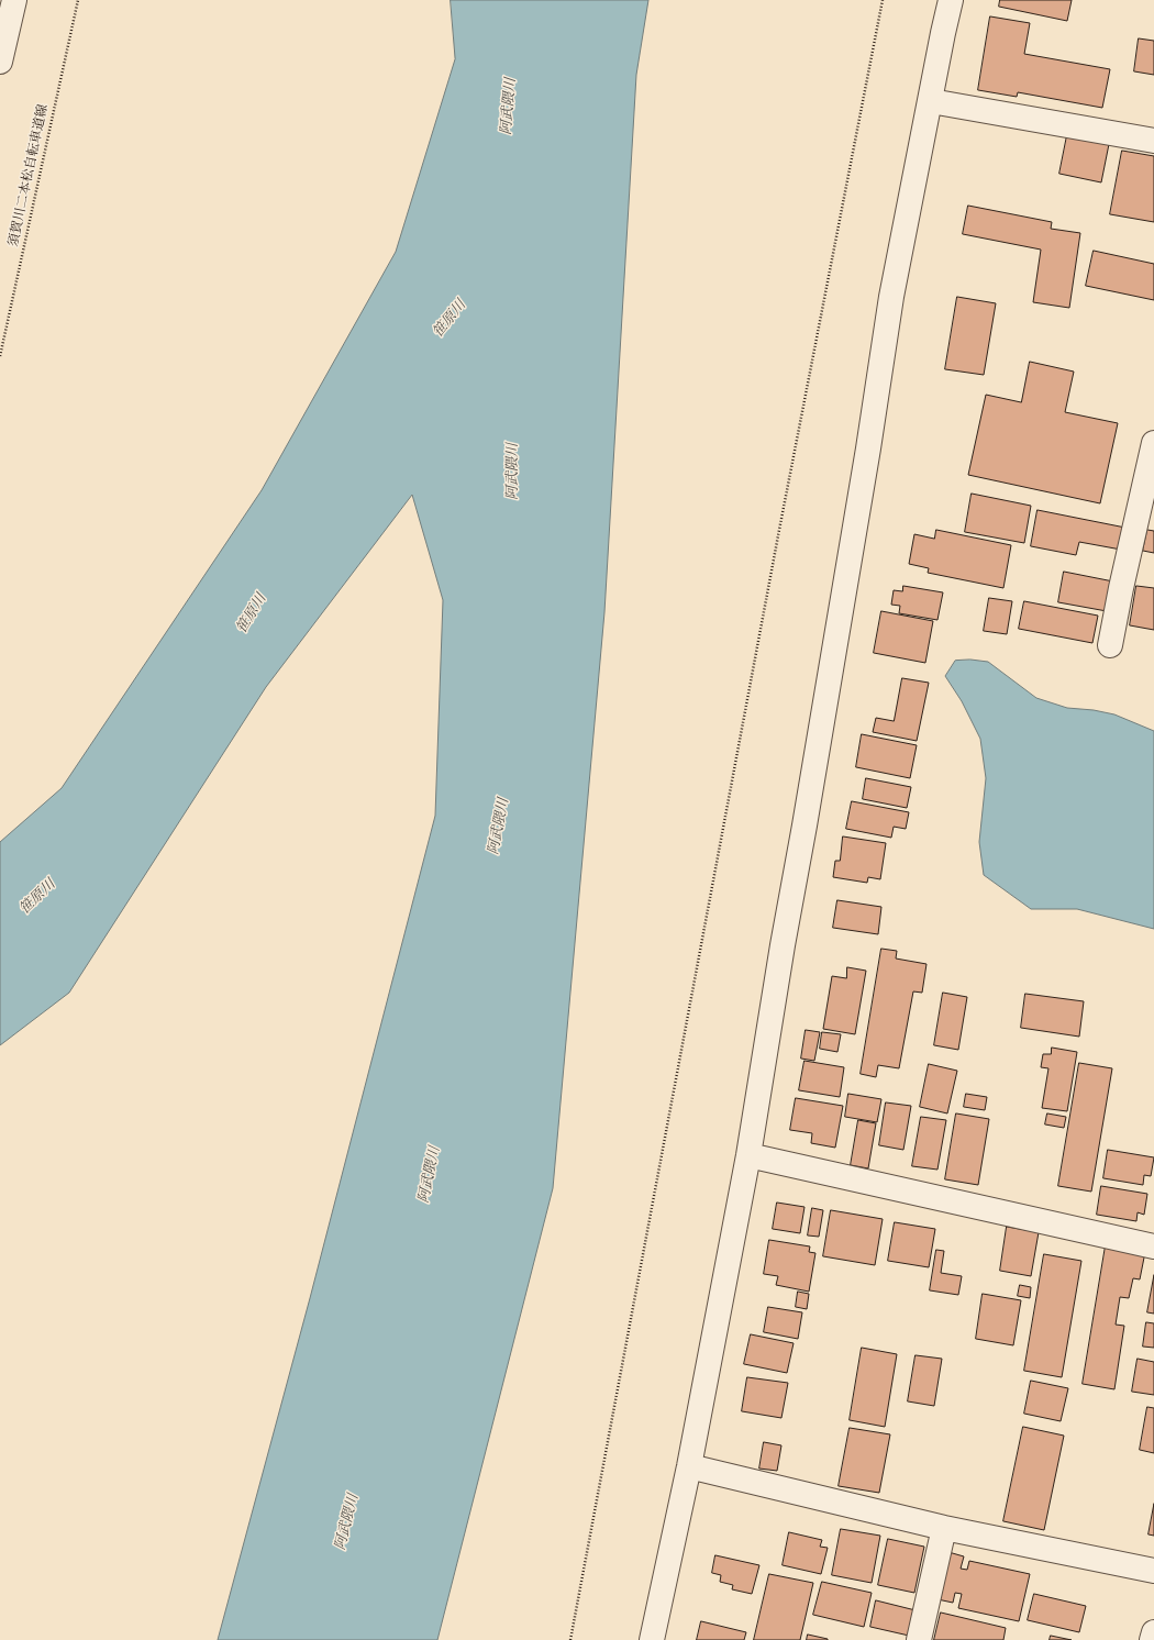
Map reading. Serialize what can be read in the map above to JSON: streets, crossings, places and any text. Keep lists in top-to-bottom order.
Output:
{
  "streets": {
    "path": ["須賀川二本松自転車道線"]
  },
  "water": ["阿武隈川", "笹原川"]
}
